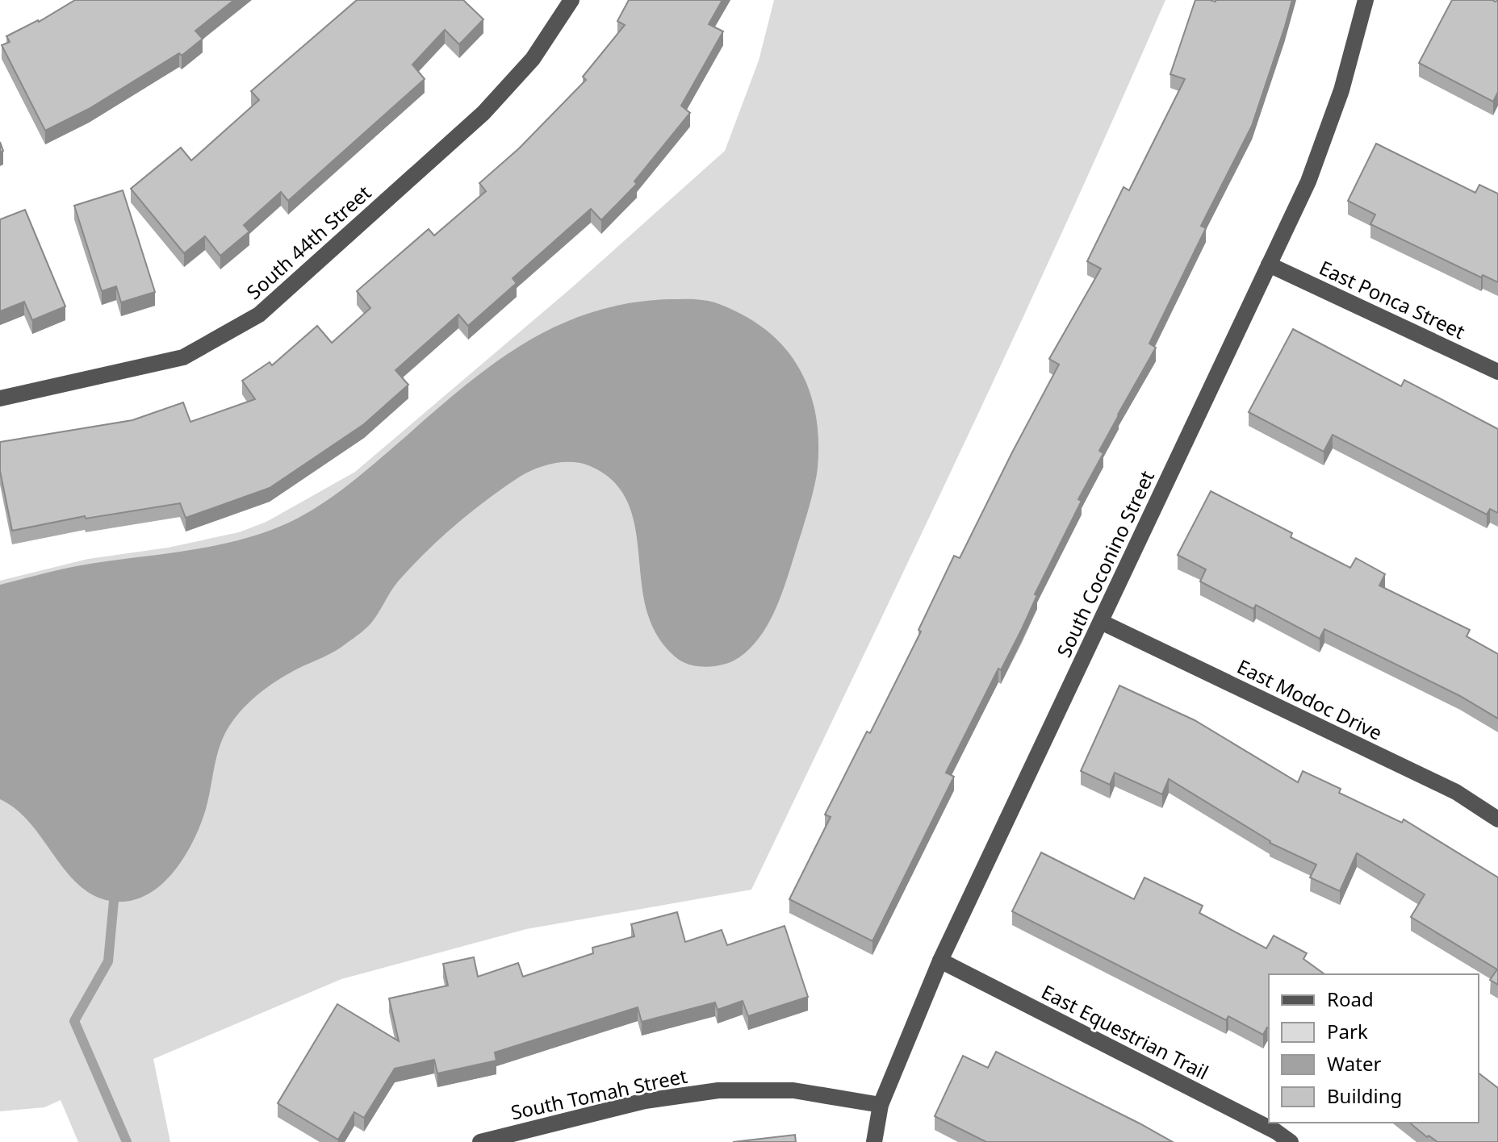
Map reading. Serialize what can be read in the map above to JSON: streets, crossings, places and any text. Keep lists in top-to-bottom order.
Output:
{
  "streets": {
    "street": [
      "South 44th Street",
      "East Ponca Street",
      "South Coconino Street",
      "East Modoc Drive",
      "East Equestrian Trail",
      "South Tomah Street"
    ]
  },
  "crossings": [
    ["East Ponca Street", "South Coconino Street"],
    ["South Coconino Street", "East Modoc Drive"],
    ["South Coconino Street", "East Equestrian Trail"],
    ["South Coconino Street", "South Tomah Street"]
  ],
  "legend": [
    "Road",
    "Park",
    "Water",
    "Building"
  ]
}
